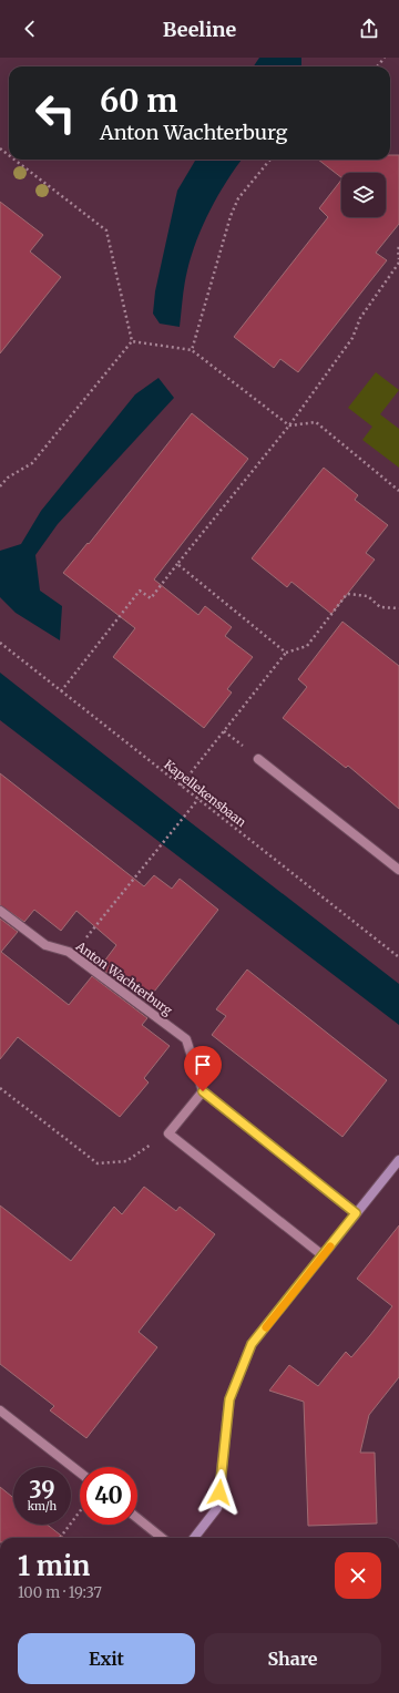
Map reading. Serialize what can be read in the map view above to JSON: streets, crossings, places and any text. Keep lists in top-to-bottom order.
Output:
{
  "streets": {
    "street": ["Anton Wachterburg"],
    "path": ["Kapellekensbaan"]
  },
  "page": {
    "header": "Beeline",
    "turn": ["60 m", "Anton Wachterburg"],
    "speed": "39 km/h",
    "limit": "40",
    "heading": ["1 min", "100 m · 19:37"],
    "buttons": ["Exit", "Share"]
  }
}
